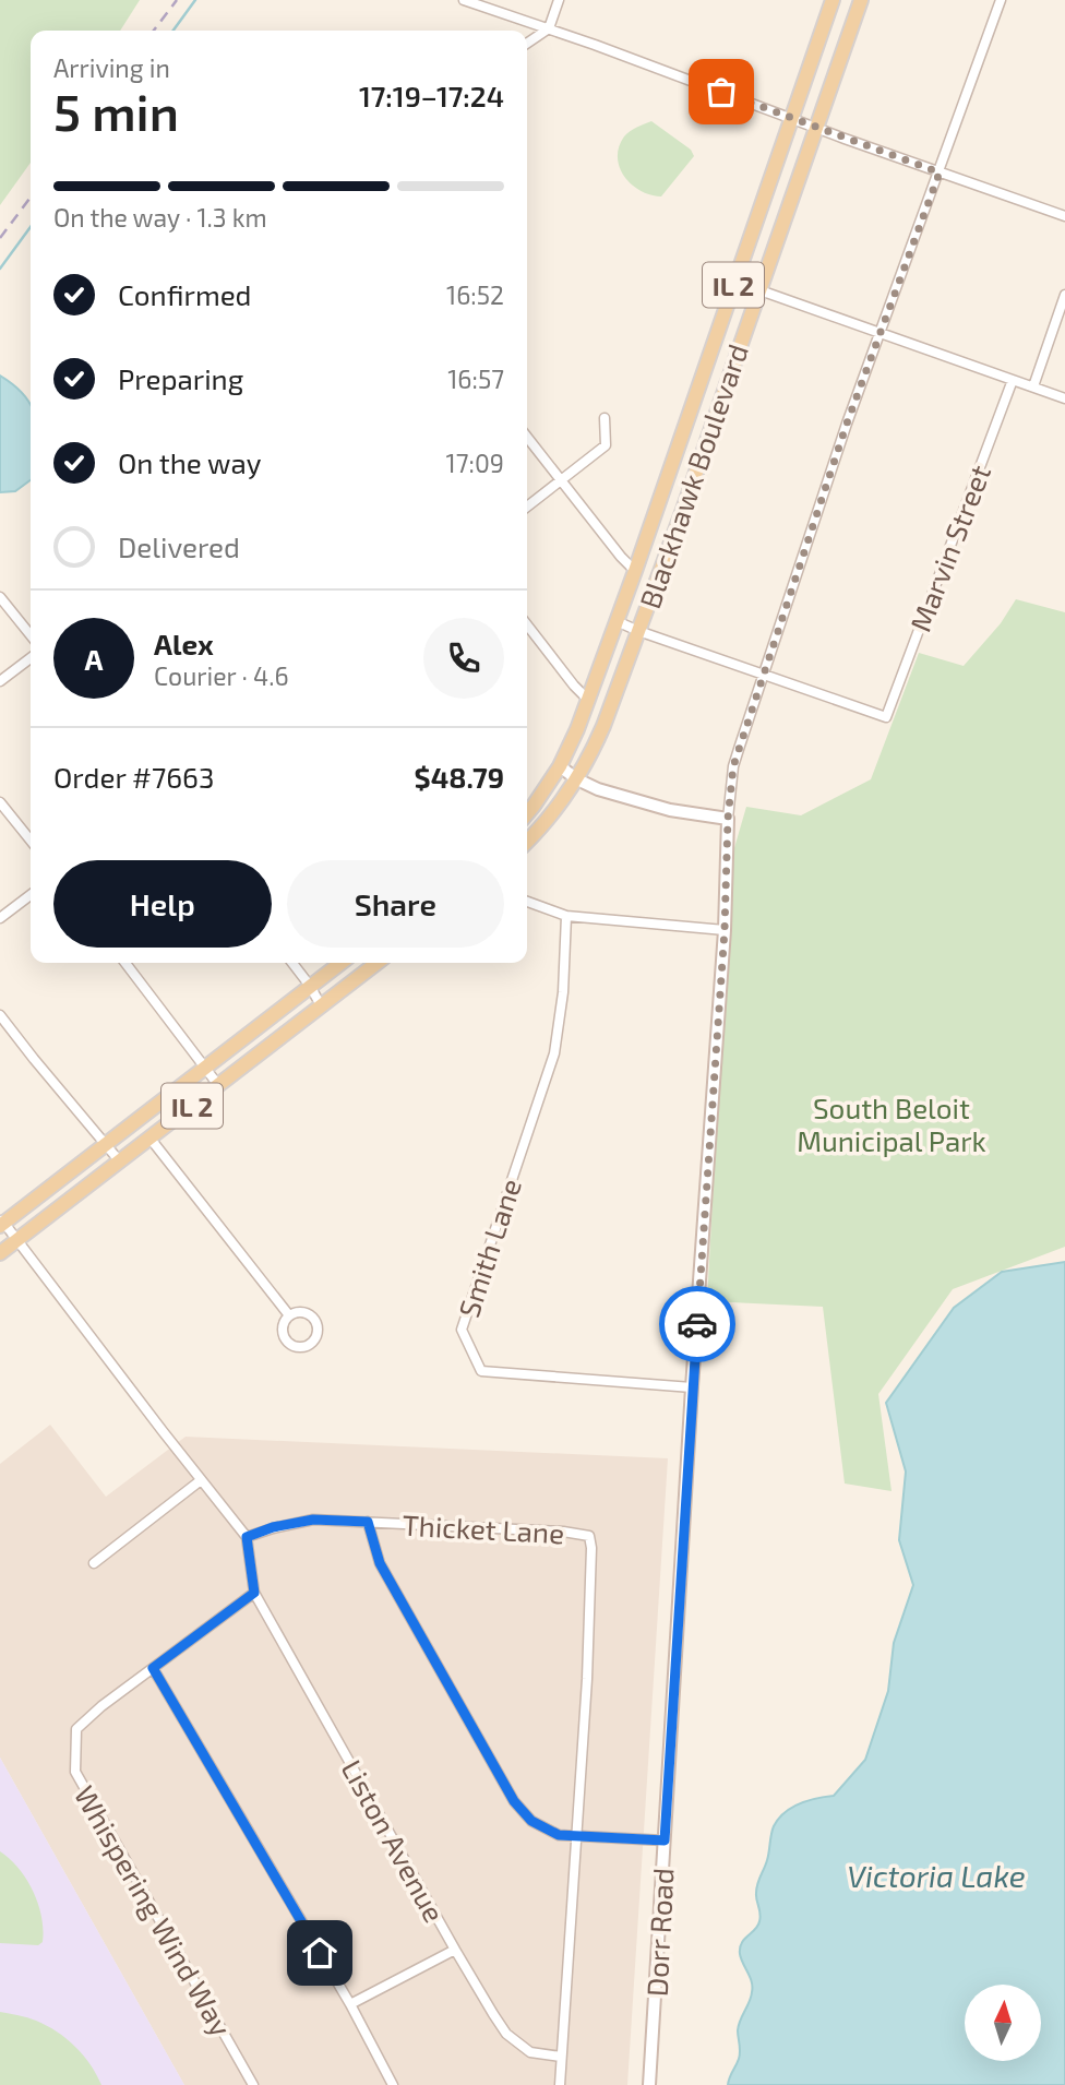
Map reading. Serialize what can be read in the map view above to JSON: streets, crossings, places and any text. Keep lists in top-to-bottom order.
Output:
{
  "streets": {
    "main road": ["IL 2", "Blackhawk Boulevard"],
    "street": [
      "Marvin Street",
      "Smith Lane",
      "Thicket Lane",
      "Liston Avenue",
      "Whispering Wind Way",
      "Dorr Road"
    ]
  },
  "crossings": [
    ["Smith Lane", "Dorr Road"]
  ],
  "water": ["Victoria Lake"],
  "parks": ["South Beloit Municipal Park"],
  "north": "top",
  "page": {
    "heading": ["5 min", "Arriving in", "17:19–17:24"],
    "panel": [
      "Alex",
      "Courier · 4.6",
      "Order #7663",
      "$48.79"
    ],
    "bar": "On the way · 1.3 km",
    "list": [
      ["Confirmed", "16:52"],
      ["Preparing", "16:57"],
      ["On the way", "17:09"],
      "Delivered"
    ],
    "round": "A",
    "buttons": ["Help", "Share"]
  }
}
